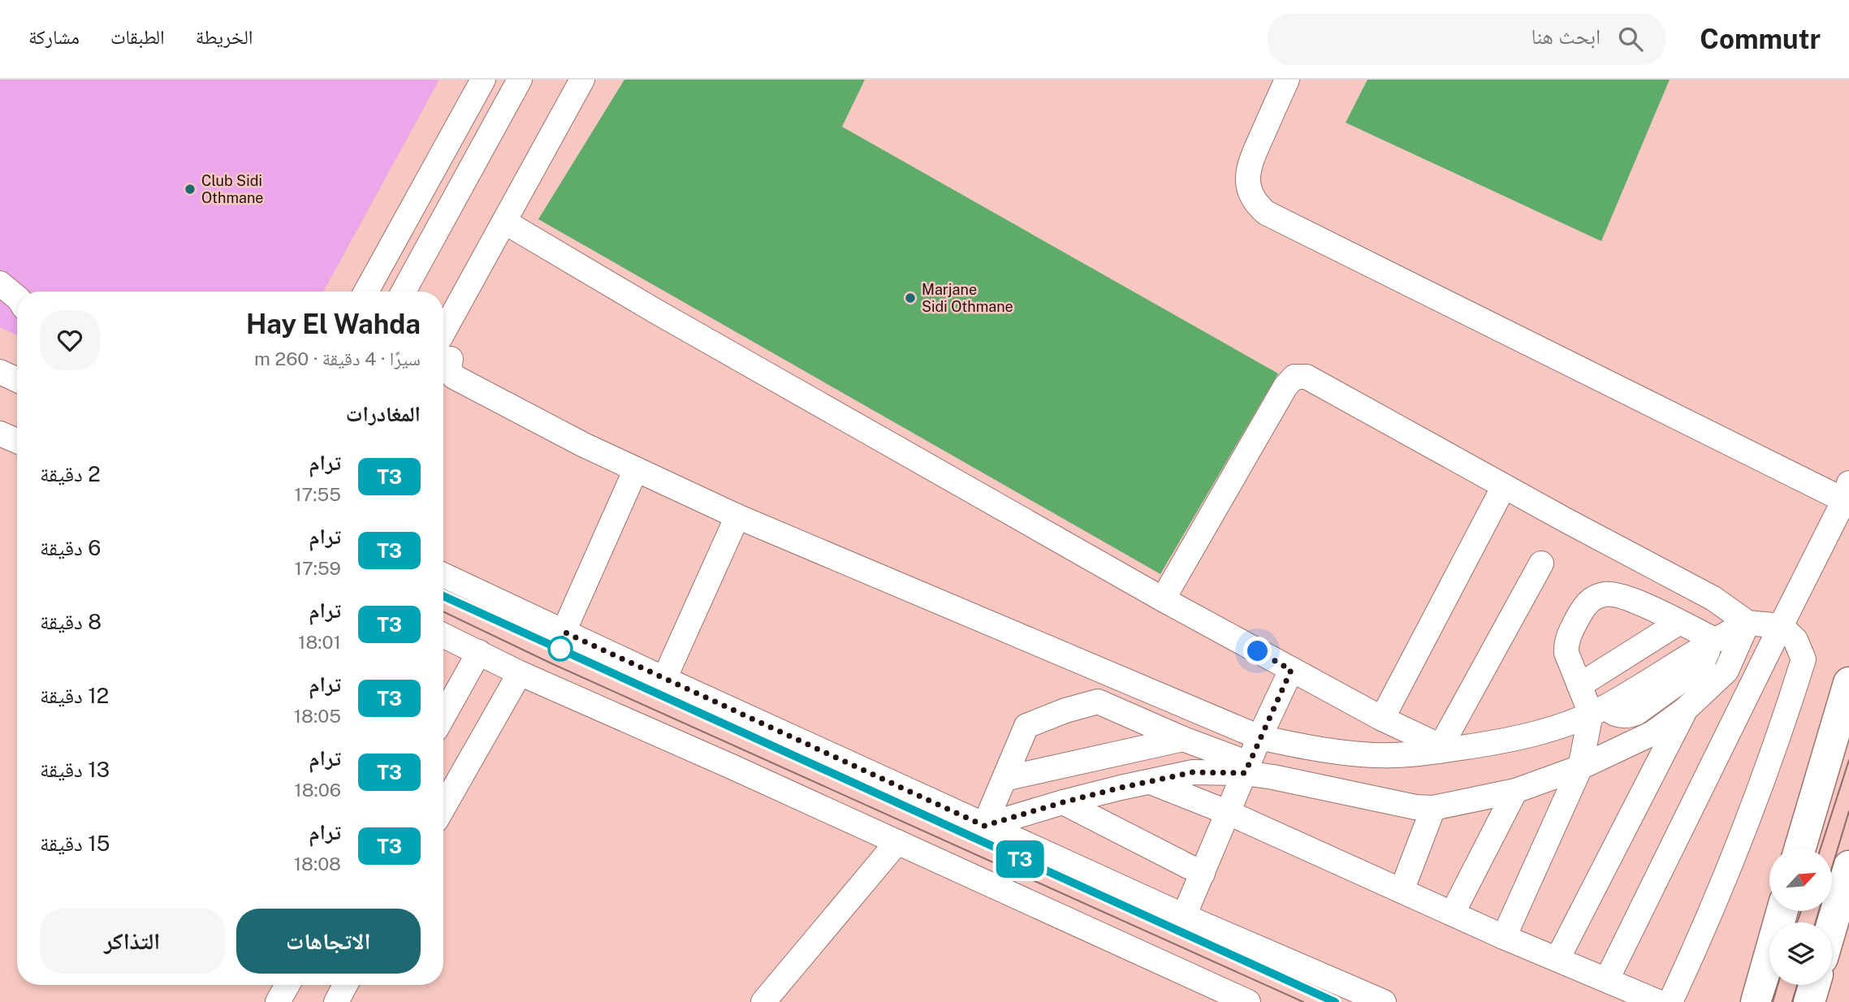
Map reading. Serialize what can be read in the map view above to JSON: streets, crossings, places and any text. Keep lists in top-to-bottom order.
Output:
{
  "places": ["Club Sidi Othmane", "Marjane Sidi Othmane"],
  "lines": ["tram line T3"],
  "north": "top right",
  "page": {
    "header": "Commutr",
    "search": "ابحث هنا",
    "nav": ["الخريطة", "الطبقات", "مشاركة"],
    "on_map": "T3",
    "heading": [
      ["Hay El Wahda", "سيرًا · 4 دقيقة · 260 m"],
      "المغادرات"
    ],
    "list": [
      {
        "mark": "T3",
        "name": "ترام",
        "note": "17:55",
        "value": "2 دقيقة"
      },
      {
        "mark": "T3",
        "name": "ترام",
        "note": "17:59",
        "value": "6 دقيقة"
      },
      {
        "mark": "T3",
        "name": "ترام",
        "note": "18:01",
        "value": "8 دقيقة"
      },
      {
        "mark": "T3",
        "name": "ترام",
        "note": "18:05",
        "value": "12 دقيقة"
      },
      {
        "mark": "T3",
        "name": "ترام",
        "note": "18:06",
        "value": "13 دقيقة"
      },
      {
        "mark": "T3",
        "name": "ترام",
        "note": "18:08",
        "value": "15 دقيقة"
      }
    ],
    "buttons": ["الاتجاهات", "التذاكر"]
  }
}
